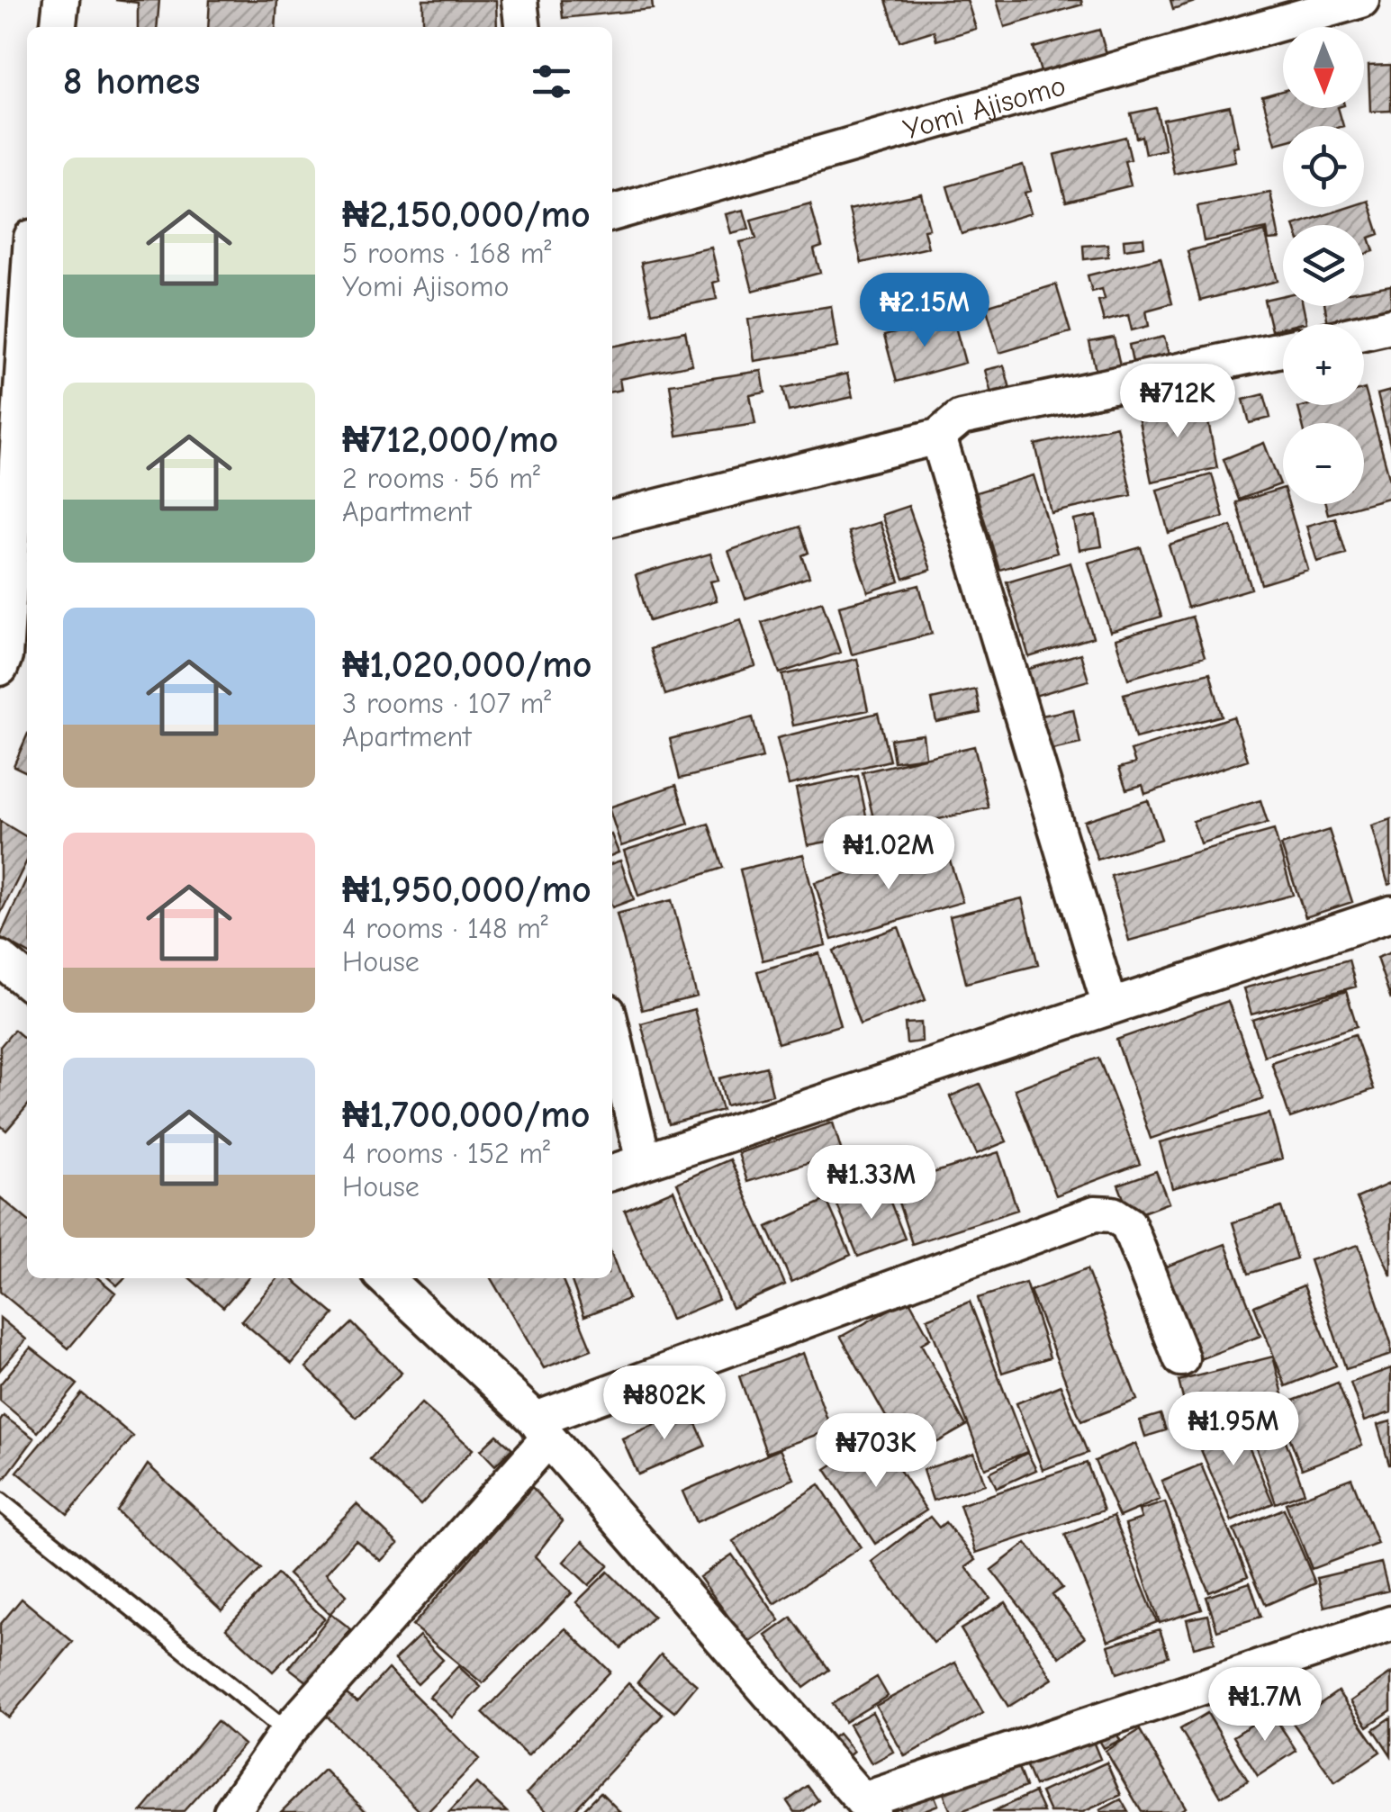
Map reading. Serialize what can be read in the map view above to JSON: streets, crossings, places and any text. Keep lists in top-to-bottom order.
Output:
{
  "streets": {
    "street": ["Yomi Ajisomo"]
  },
  "north": "bottom",
  "page": {
    "map_buttons": ["+", "−"],
    "heading": "8 homes",
    "list": [
      {
        "name": "₦2,150,000/mo",
        "note": "5 rooms · 168 m² · Yomi Ajisomo"
      },
      {
        "name": "₦712,000/mo",
        "note": "2 rooms · 56 m² · Apartment"
      },
      {
        "name": "₦1,020,000/mo",
        "note": "3 rooms · 107 m² · Apartment"
      },
      {
        "name": "₦1,950,000/mo",
        "note": "4 rooms · 148 m² · House"
      },
      {
        "name": "₦1,700,000/mo",
        "note": "4 rooms · 152 m² · House"
      }
    ],
    "price": [
      "₦2.15M",
      "₦712K",
      "₦1.02M",
      "₦1.33M",
      "₦802K",
      "₦1.95M",
      "₦703K",
      "₦1.7M"
    ]
  }
}
